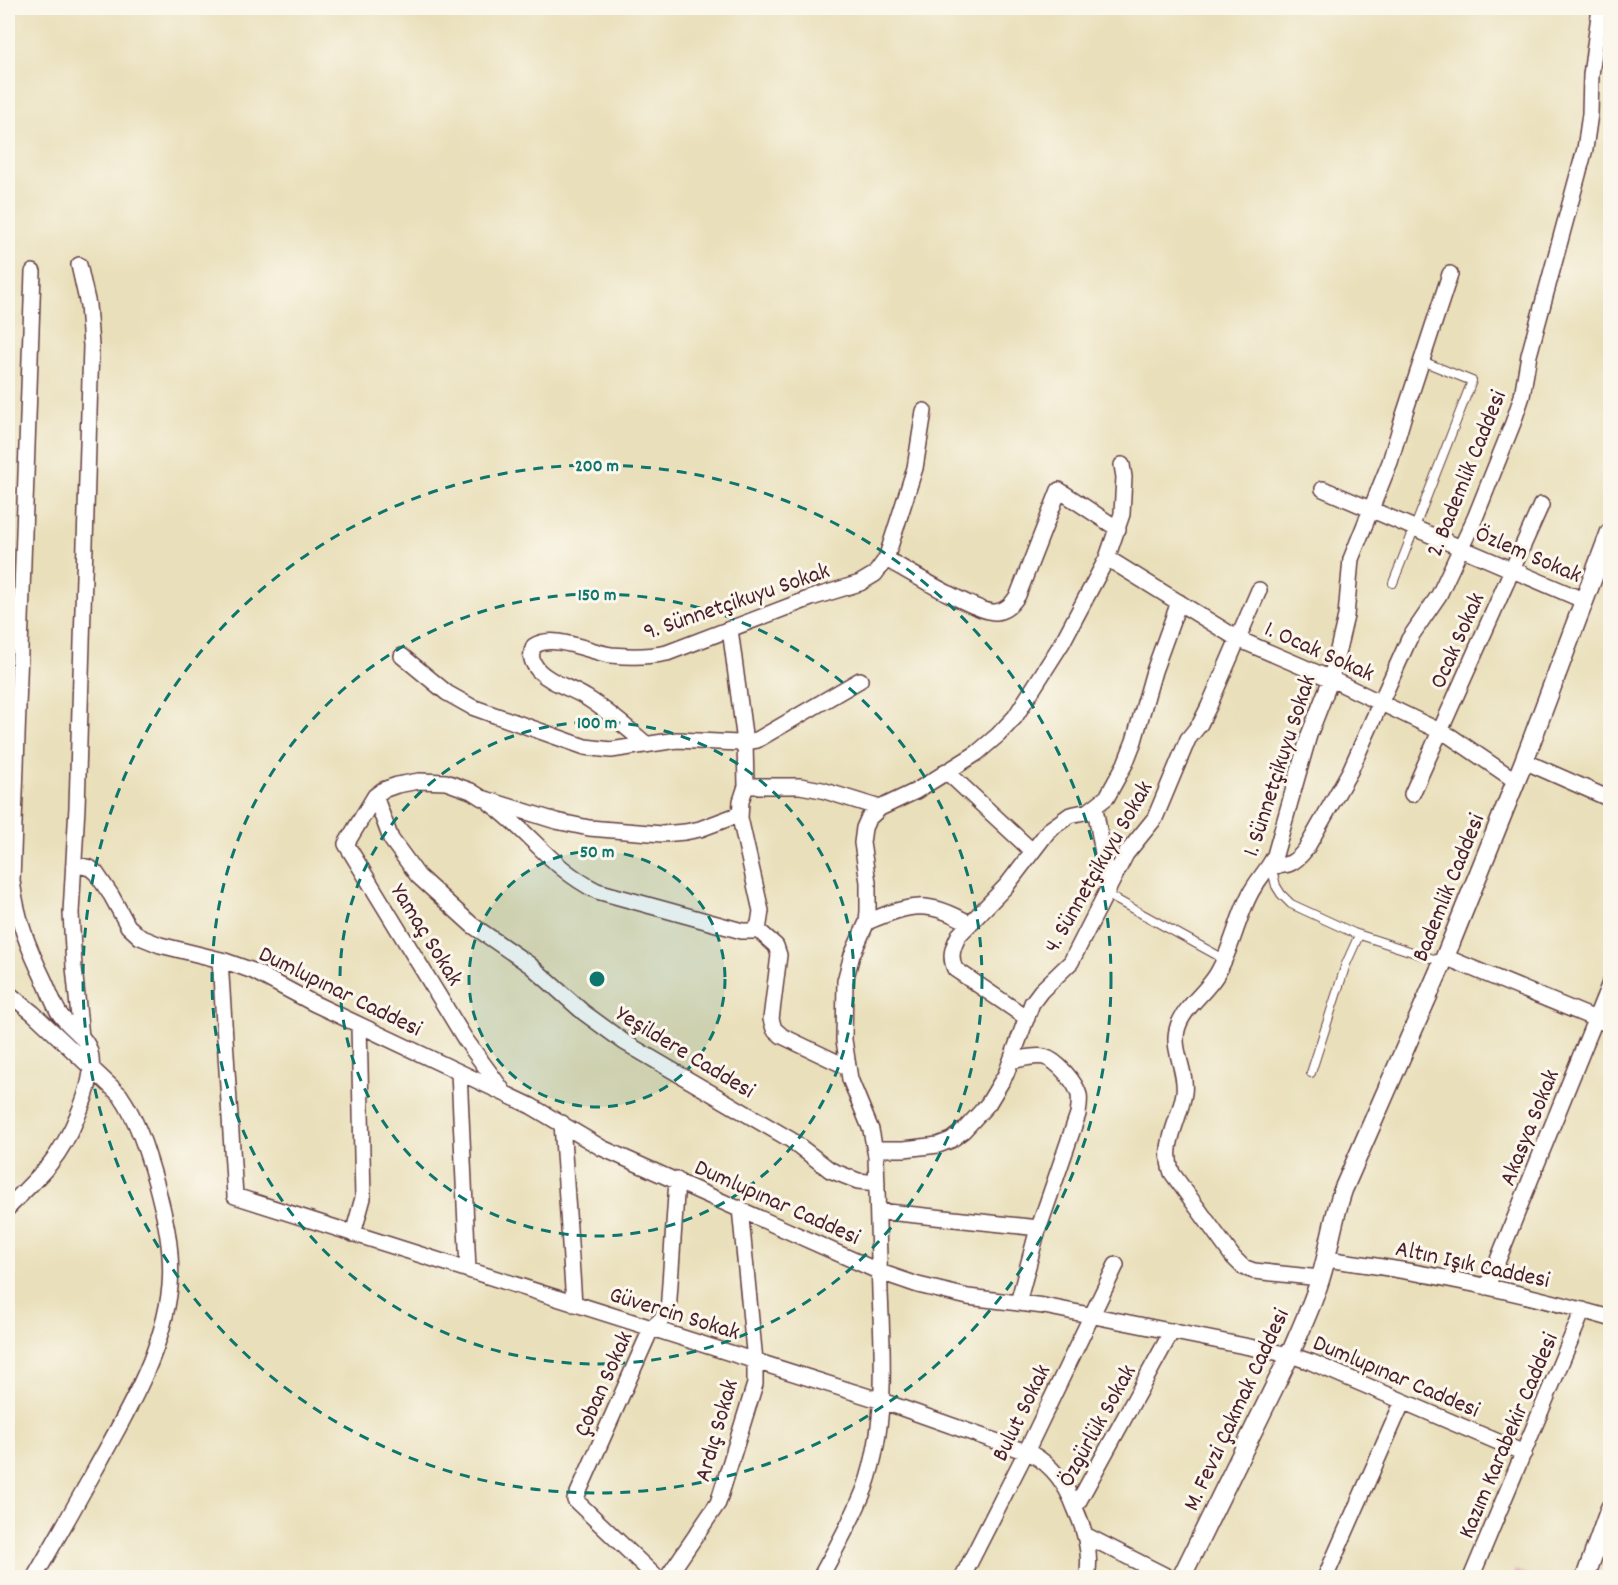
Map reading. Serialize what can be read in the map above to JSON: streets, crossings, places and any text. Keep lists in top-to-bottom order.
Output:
{
  "streets": {
    "street": [
      "2. Bademlik Caddesi",
      "Özlem Sokak",
      "9. Sünnetçikuyu Sokak",
      "Ocak Sokak",
      "1. Ocak Sokak",
      "1. Sünnetçikuyu Sokak",
      "4. Sünnetçikuyu Sokak",
      "Bademlik Caddesi",
      "Yamaç Sokak",
      "Dumlupınar Caddesi",
      "Yeşildere Caddesi",
      "Akasya Sokak",
      "Altın Işık Caddesi",
      "Güvercin Sokak",
      "Çoban Sokak",
      "M. Fevzi Çakmak Caddesi",
      "Bulut Sokak",
      "Özgürlük Sokak",
      "Ardıç Sokak",
      "Kazım Karabekir Caddesi"
    ]
  },
  "crossings": [
    ["2. Bademlik Caddesi", "Özlem Sokak"],
    ["2. Bademlik Caddesi", "1. Ocak Sokak"],
    ["2. Bademlik Caddesi", "1. Sünnetçikuyu Sokak"],
    ["Özlem Sokak", "Ocak Sokak"],
    ["Özlem Sokak", "1. Sünnetçikuyu Sokak"],
    ["Özlem Sokak", "Bademlik Caddesi"],
    ["Ocak Sokak", "1. Ocak Sokak"],
    ["1. Ocak Sokak", "1. Sünnetçikuyu Sokak"],
    ["1. Ocak Sokak", "4. Sünnetçikuyu Sokak"],
    ["1. Ocak Sokak", "Bademlik Caddesi"],
    ["1. Sünnetçikuyu Sokak", "M. Fevzi Çakmak Caddesi"],
    ["Bademlik Caddesi", "Altın Işık Caddesi"],
    ["Bademlik Caddesi", "M. Fevzi Çakmak Caddesi"],
    ["Yamaç Sokak", "Dumlupınar Caddesi"],
    ["Yamaç Sokak", "Yeşildere Caddesi"],
    ["Dumlupınar Caddesi", "Güvercin Sokak"],
    ["Dumlupınar Caddesi", "Çoban Sokak"],
    ["Dumlupınar Caddesi", "M. Fevzi Çakmak Caddesi"],
    ["Dumlupınar Caddesi", "Bulut Sokak"],
    ["Dumlupınar Caddesi", "Özgürlük Sokak"],
    ["Dumlupınar Caddesi", "Ardıç Sokak"],
    ["Dumlupınar Caddesi", "Kazım Karabekir Caddesi"],
    ["Akasya Sokak", "Altın Işık Caddesi"],
    ["Altın Işık Caddesi", "M. Fevzi Çakmak Caddesi"],
    ["Altın Işık Caddesi", "Kazım Karabekir Caddesi"],
    ["Güvercin Sokak", "Çoban Sokak"],
    ["Güvercin Sokak", "Bulut Sokak"],
    ["Güvercin Sokak", "Özgürlük Sokak"],
    ["Güvercin Sokak", "Ardıç Sokak"]
  ],
  "rings": [
    "200 m",
    "150 m",
    "100 m",
    "50 m"
  ]
}
